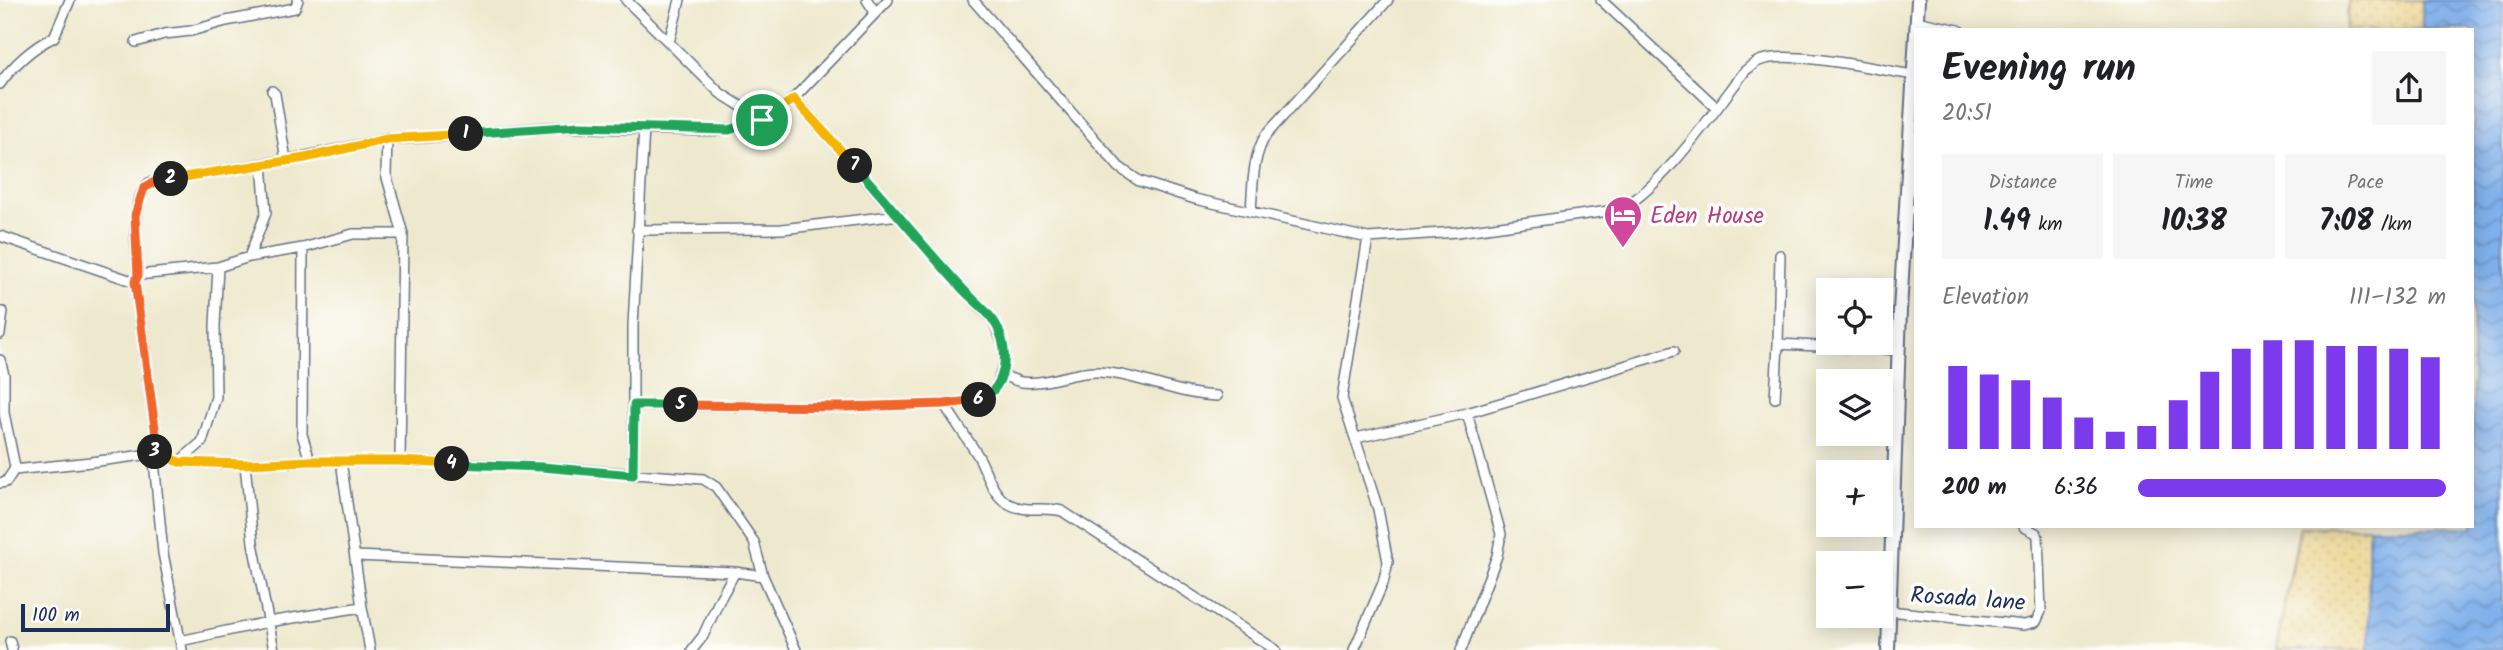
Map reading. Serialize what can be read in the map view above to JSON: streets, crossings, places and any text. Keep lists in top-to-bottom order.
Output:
{
  "streets": {
    "street": ["Rosada lane"]
  },
  "places": {
    "hotel": ["Eden House"]
  },
  "scale_bar": "100 m",
  "page": {
    "heading": ["Evening run", "20:51"],
    "pins": [
      "1",
      "7",
      "2",
      "6",
      "5",
      "3",
      "4"
    ],
    "stats": [
      ["Distance", "1.49 km"],
      ["Time", "10:38"],
      ["Pace", "7:08 /km"]
    ],
    "chart": ["Elevation", "111–132 m"],
    "map_buttons": ["+", "−"],
    "list": [
      {
        "name": "200 m",
        "note": "6:36"
      }
    ],
    "scale": "100 m"
  }
}
